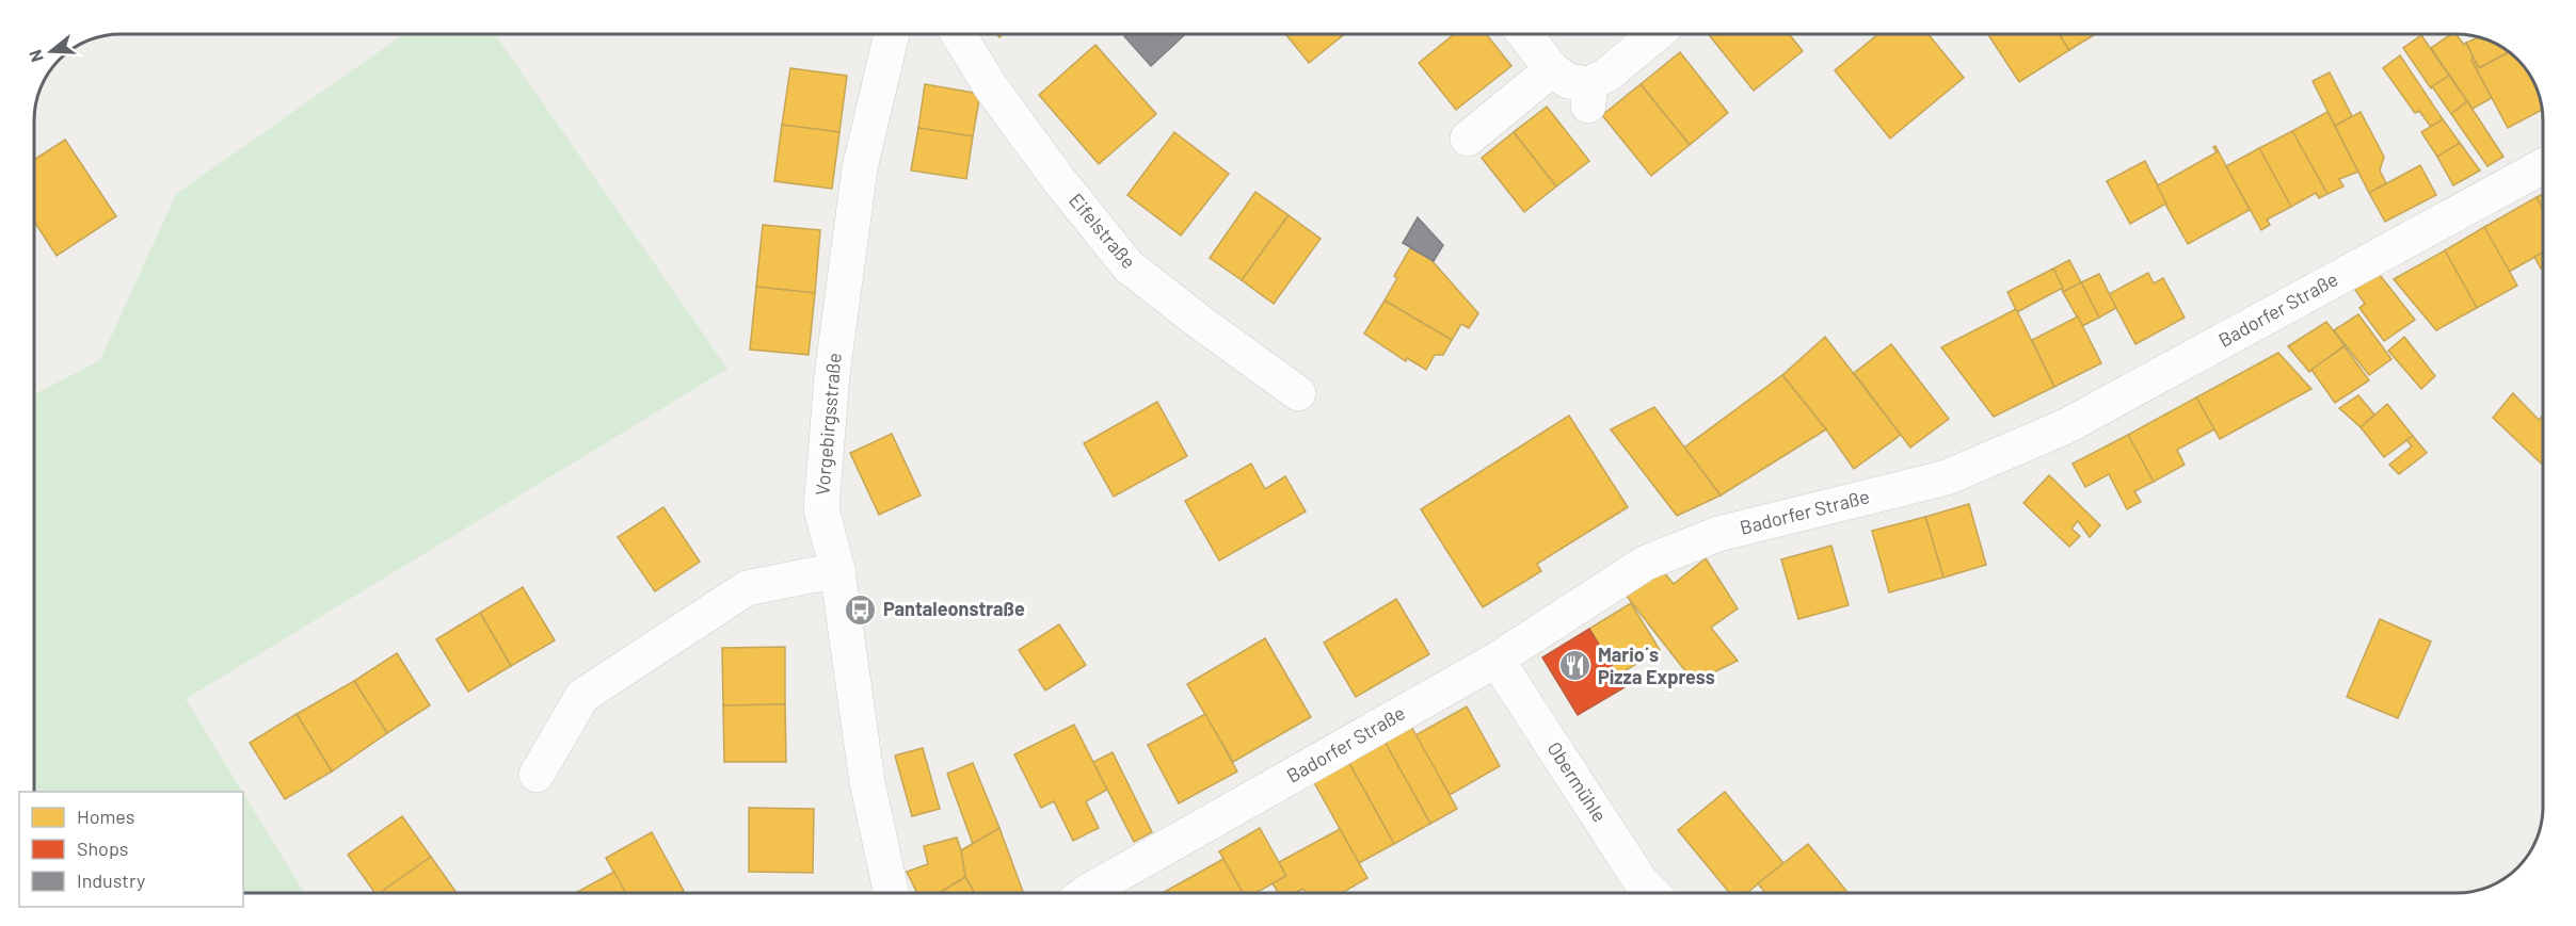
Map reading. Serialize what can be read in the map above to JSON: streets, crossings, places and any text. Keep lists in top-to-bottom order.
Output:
{
  "streets": {
    "street": [
      "Eifelstraße",
      "Badorfer Straße",
      "Vorgebirgsstraße",
      "Obermühle"
    ]
  },
  "crossings": [
    ["Badorfer Straße", "Obermühle"]
  ],
  "places": {
    "bus stop": ["Pantaleonstraße"],
    "restaurant": ["Mario´s Pizza Express"]
  },
  "legend": ["Homes", "Shops", "Industry"],
  "north": "left"
}
